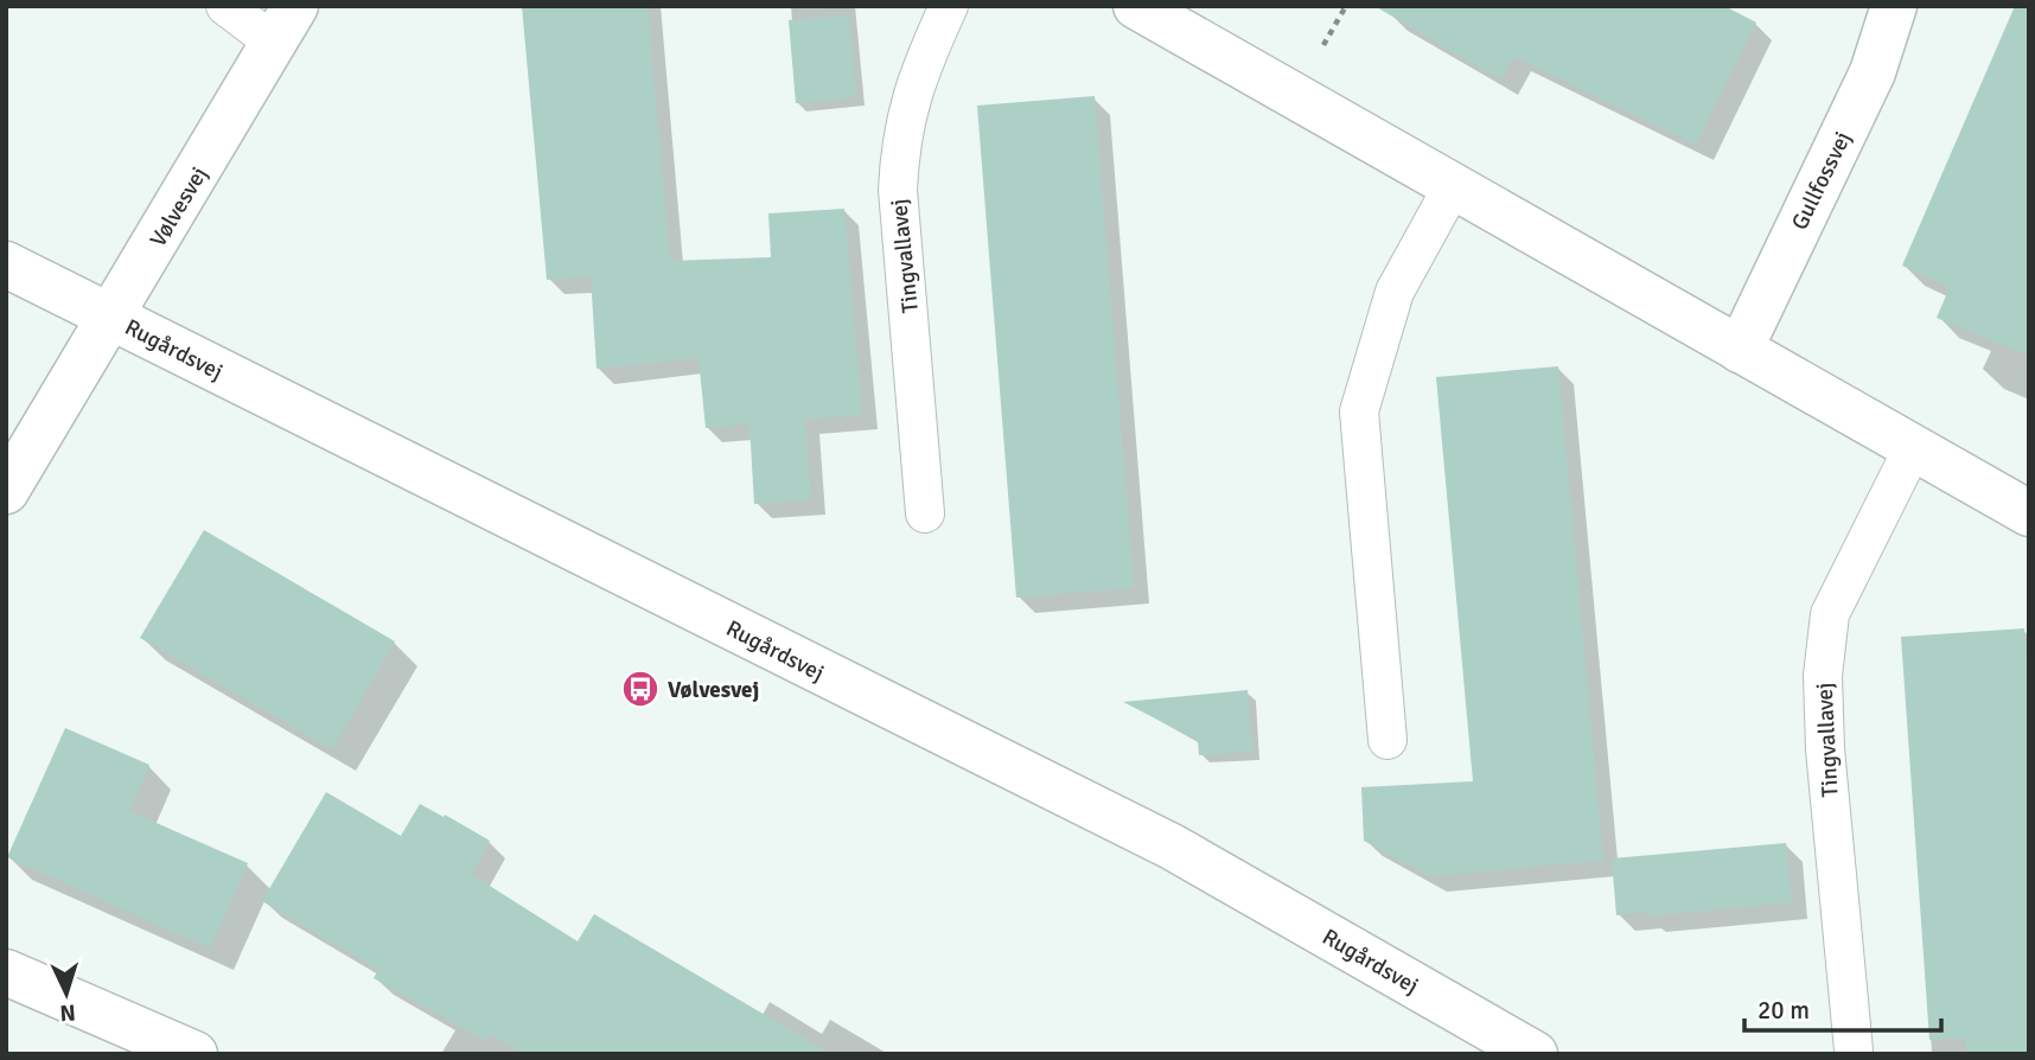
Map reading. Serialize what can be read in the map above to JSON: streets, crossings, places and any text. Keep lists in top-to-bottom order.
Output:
{
  "streets": {
    "street": ["Gullfossvej", "Vølvesvej", "Rugårdsvej"],
    "lane": ["Tingvallavej"]
  },
  "crossings": [
    ["Vølvesvej", "Rugårdsvej"]
  ],
  "places": {
    "bus stop": ["Vølvesvej"]
  },
  "scale_bar": "20 m",
  "north": "bottom"
}
